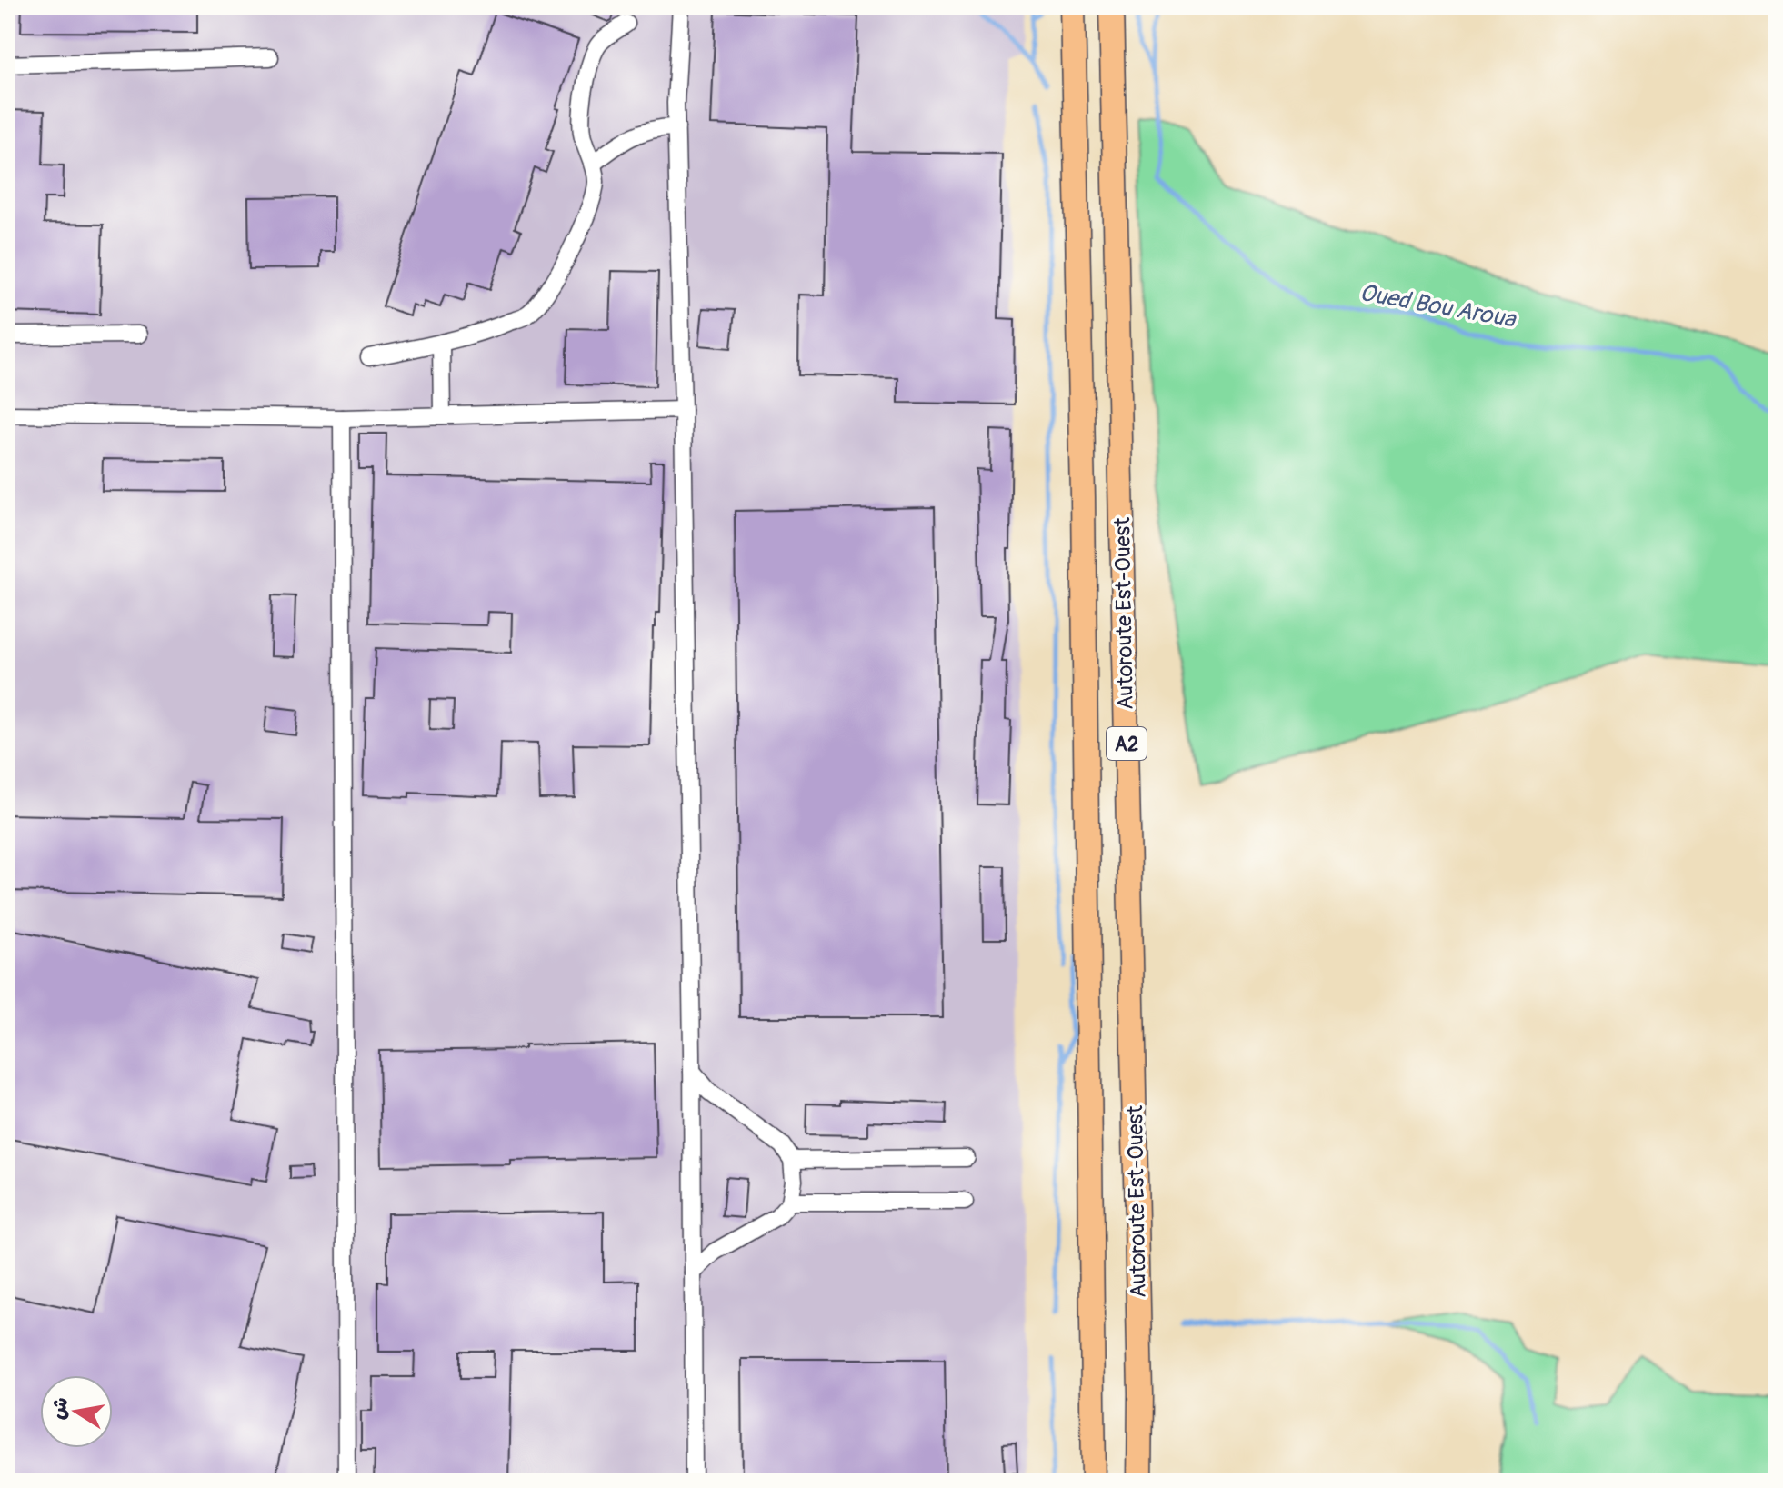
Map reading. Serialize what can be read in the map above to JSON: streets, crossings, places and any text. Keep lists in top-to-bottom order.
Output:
{
  "streets": {
    "highway": ["Autoroute Est-Ouest", "A2"]
  },
  "water": ["Oued Bou Aroua"],
  "north": "left"
}
